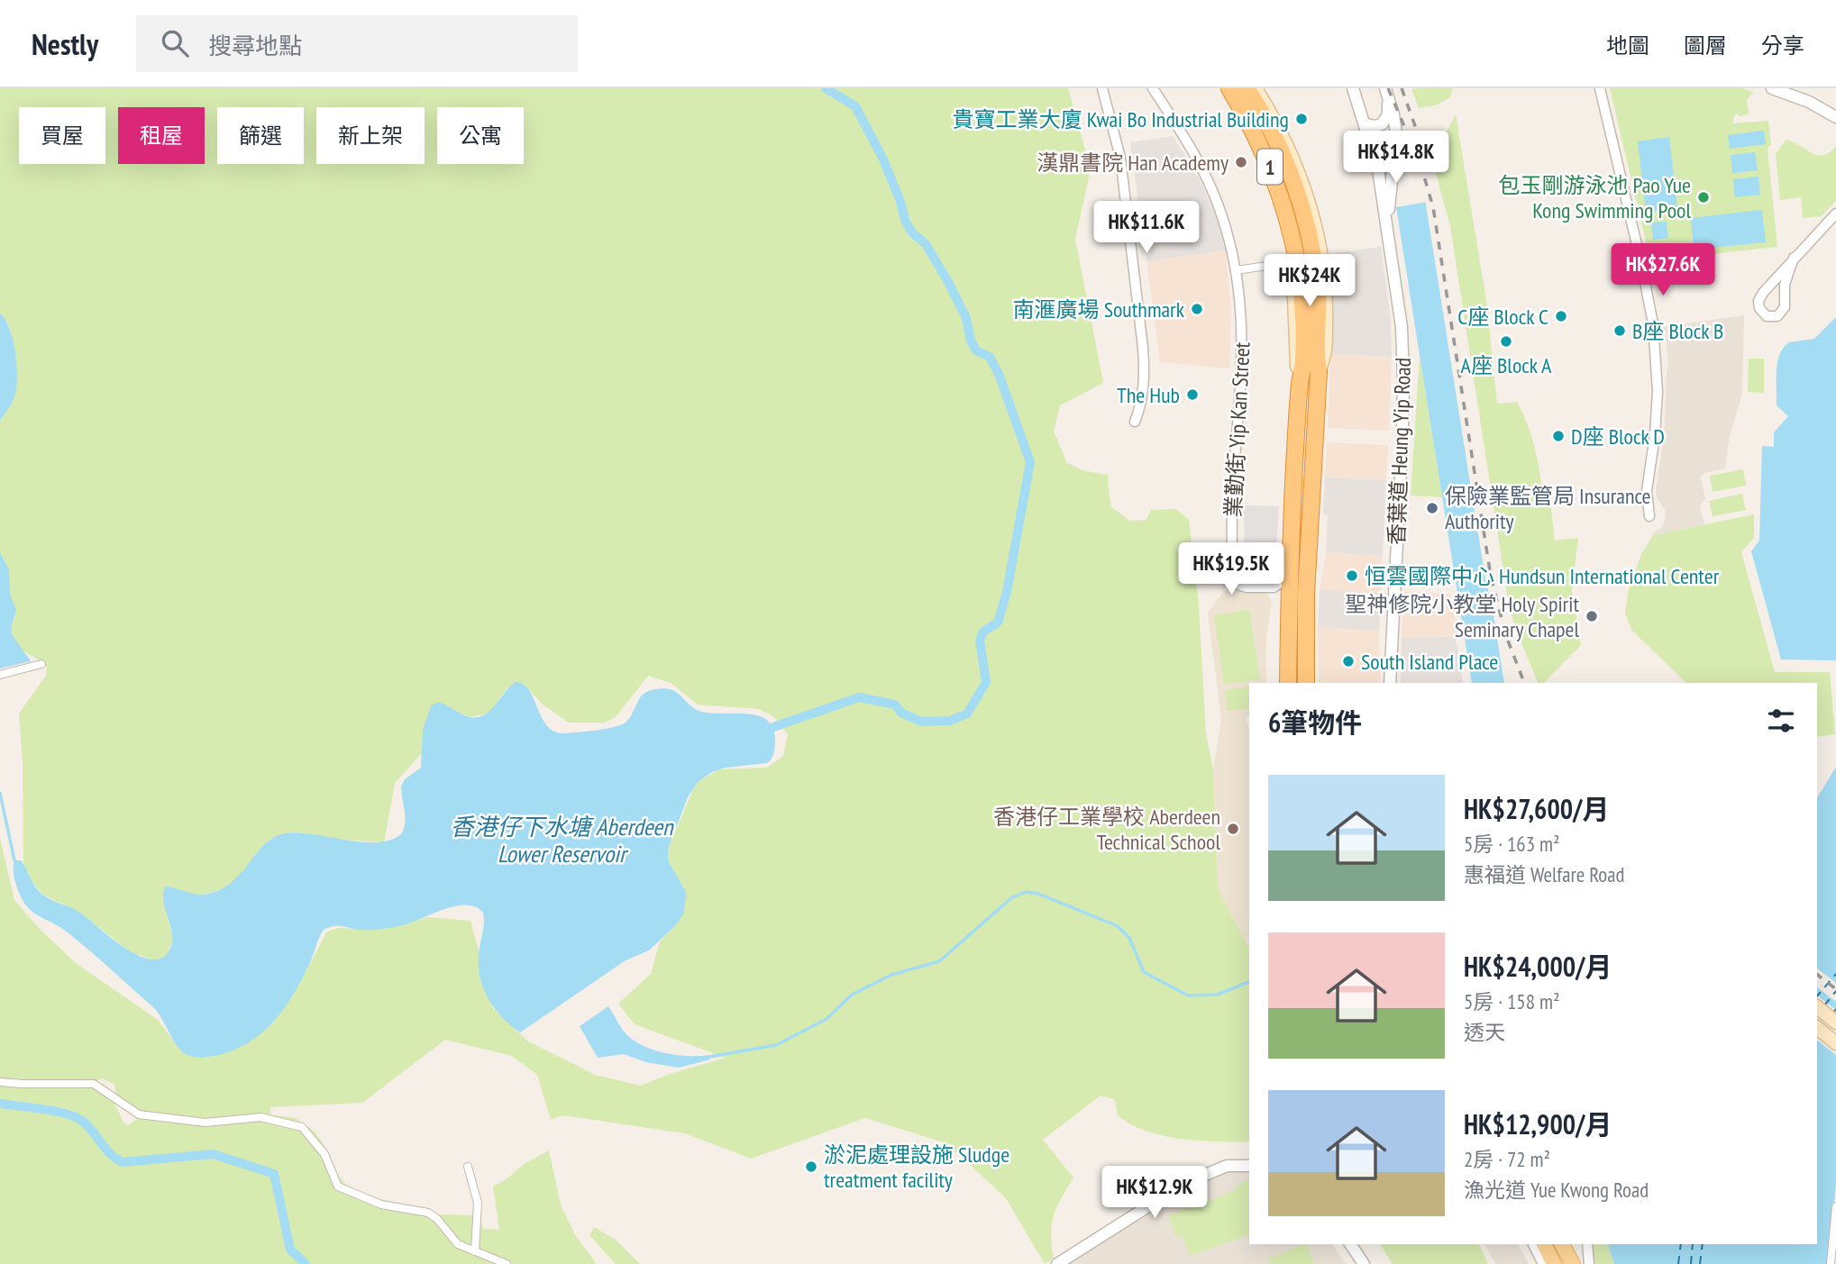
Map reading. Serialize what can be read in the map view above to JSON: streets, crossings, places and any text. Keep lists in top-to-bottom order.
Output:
{
  "streets": {
    "highway": ["1"],
    "street": ["業勤街 Yip Kan Street", "香葉道 Heung Yip Road"]
  },
  "crossings": [
    ["1", "業勤街 Yip Kan Street"]
  ],
  "water": ["香港仔下水塘 Aberdeen Lower Reservoir"],
  "places": [
    "貴寶工業大廈 Kwai Bo Industrial Building",
    "漢鼎書院 Han Academy",
    "包玉剛游泳池 Pao Yue Kong Swimming Pool",
    "南滙廣場 Southmark",
    "C座 Block C",
    "B座 Block B",
    "A座 Block A",
    "The Hub",
    "D座 Block D",
    "保險業監管局 Insurance Authority",
    "恒雲國際中心 Hundsun International Center",
    "聖神修院小教堂 Holy Spirit Seminary Chapel",
    "South Island Place",
    "香港仔工業學校 Aberdeen Technical School",
    "淤泥處理設施 Sludge treatment facility"
  ],
  "page": {
    "header": "Nestly",
    "search": "搜尋地點",
    "nav": ["地圖", "圖層", "分享"],
    "chip": [
      "買屋",
      "租屋",
      "篩選",
      "新上架",
      "公寓"
    ],
    "price": [
      "HK$14.8K",
      "HK$11.6K",
      "HK$27.6K",
      "HK$24K",
      "HK$19.5K",
      "HK$12.9K"
    ],
    "heading": "6筆物件",
    "list": [
      {
        "name": "HK$27,600/月",
        "note": "5房 · 163 m² · 惠福道 Welfare Road"
      },
      {
        "name": "HK$24,000/月",
        "note": "5房 · 158 m² · 透天"
      },
      {
        "name": "HK$12,900/月",
        "note": "2房 · 72 m² · 漁光道 Yue Kwong Road"
      }
    ]
  }
}
